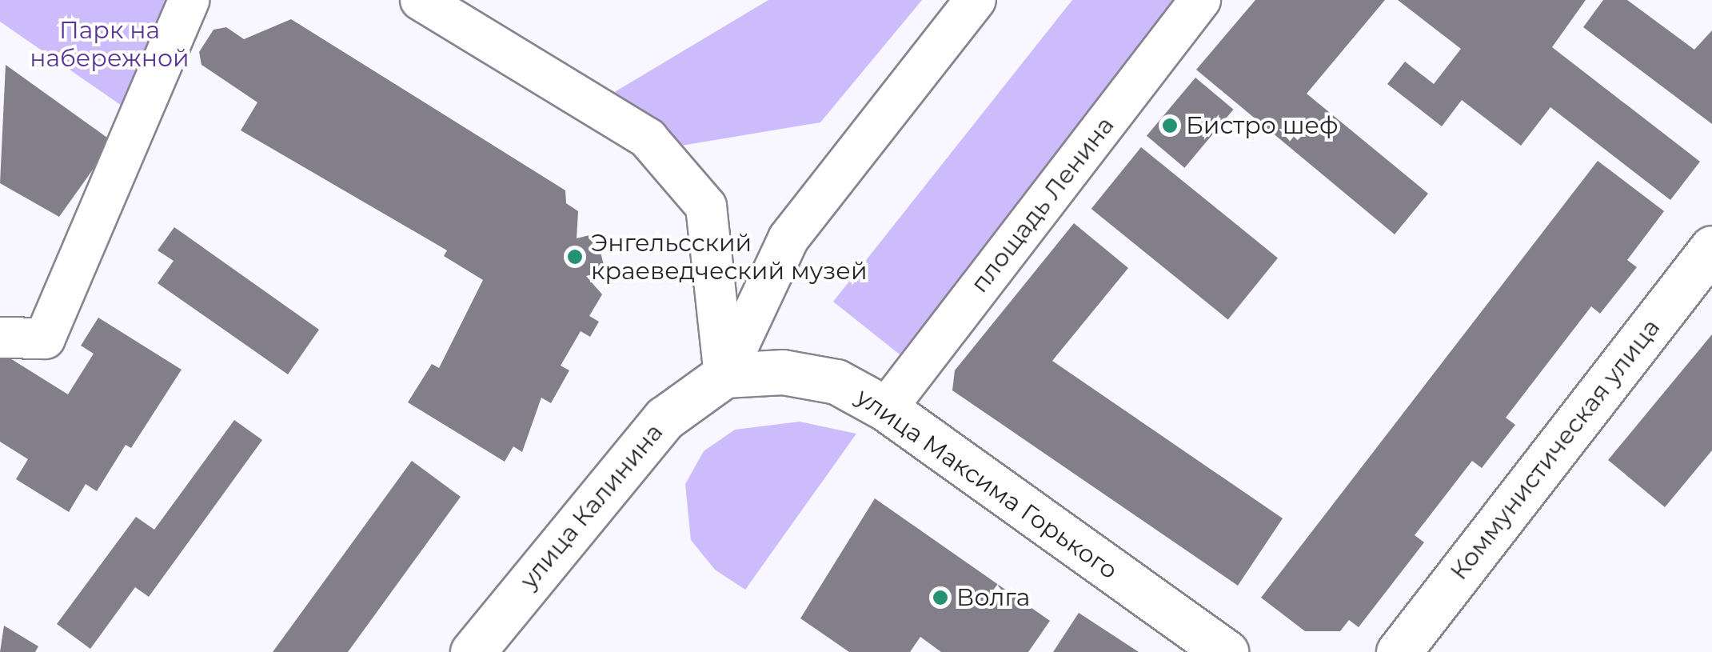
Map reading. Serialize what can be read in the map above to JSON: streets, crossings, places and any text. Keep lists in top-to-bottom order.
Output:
{
  "streets": {
    "main road": ["Коммунистическая улица", "улица Максима Горького", "улица Калинина"],
    "street": ["площадь Ленина"]
  },
  "crossings": [
    ["площадь Ленина", "улица Максима Горького"],
    ["улица Максима Горького", "улица Калинина"]
  ],
  "parks": ["Парк на набережной"],
  "places": ["Бистро шеф", "Энгельсский краеведческий музей", "Волга"]
}
